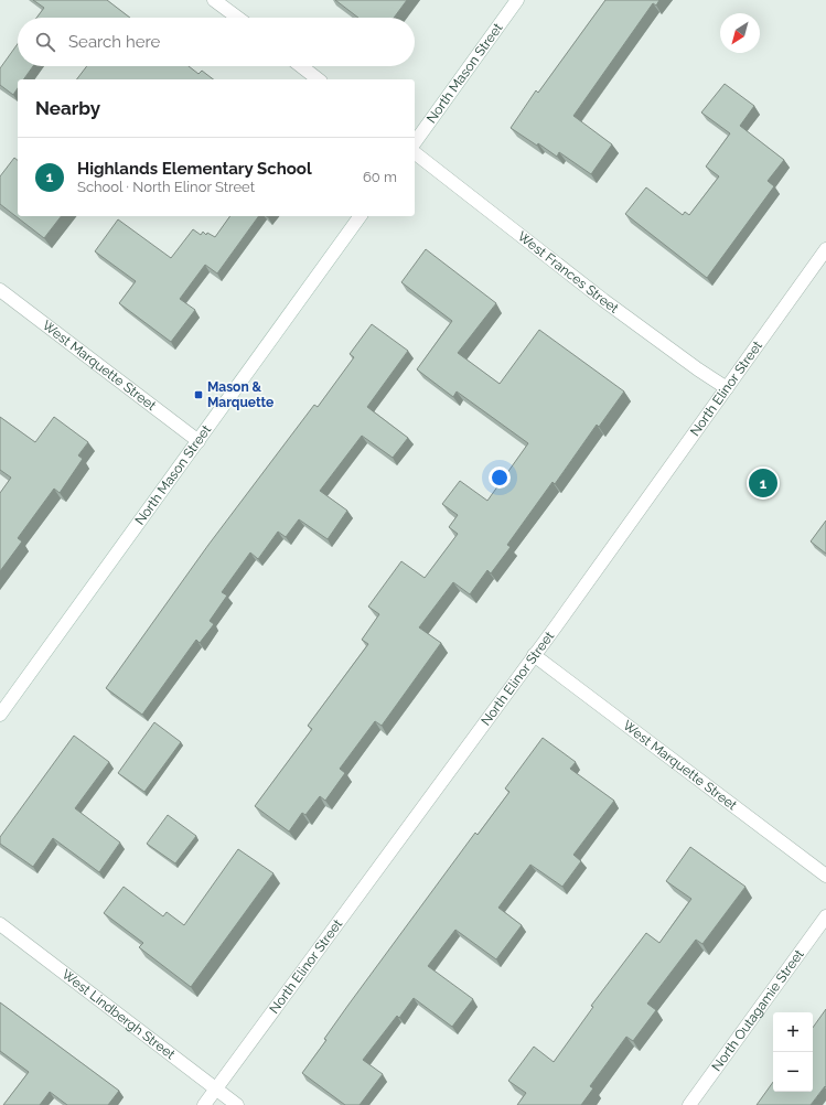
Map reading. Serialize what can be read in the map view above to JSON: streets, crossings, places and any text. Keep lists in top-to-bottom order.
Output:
{
  "streets": {
    "street": [
      "North Mason Street",
      "West Frances Street",
      "West Marquette Street",
      "North Elinor Street",
      "North Outagamie Street",
      "West Lindbergh Street"
    ]
  },
  "crossings": [
    ["North Mason Street", "West Marquette Street"],
    ["West Frances Street", "North Elinor Street"],
    ["West Marquette Street", "North Elinor Street"],
    ["North Elinor Street", "West Lindbergh Street"]
  ],
  "places": {
    "transit": ["Mason & Marquette"]
  },
  "north": "bottom left",
  "page": {
    "search": "Search here",
    "heading": "Nearby",
    "list": [
      {
        "mark": "1",
        "name": "Highlands Elementary School",
        "note": "School · North Elinor Street",
        "value": "60 m"
      }
    ],
    "pins": "1",
    "map_buttons": ["+", "−"]
  }
}
